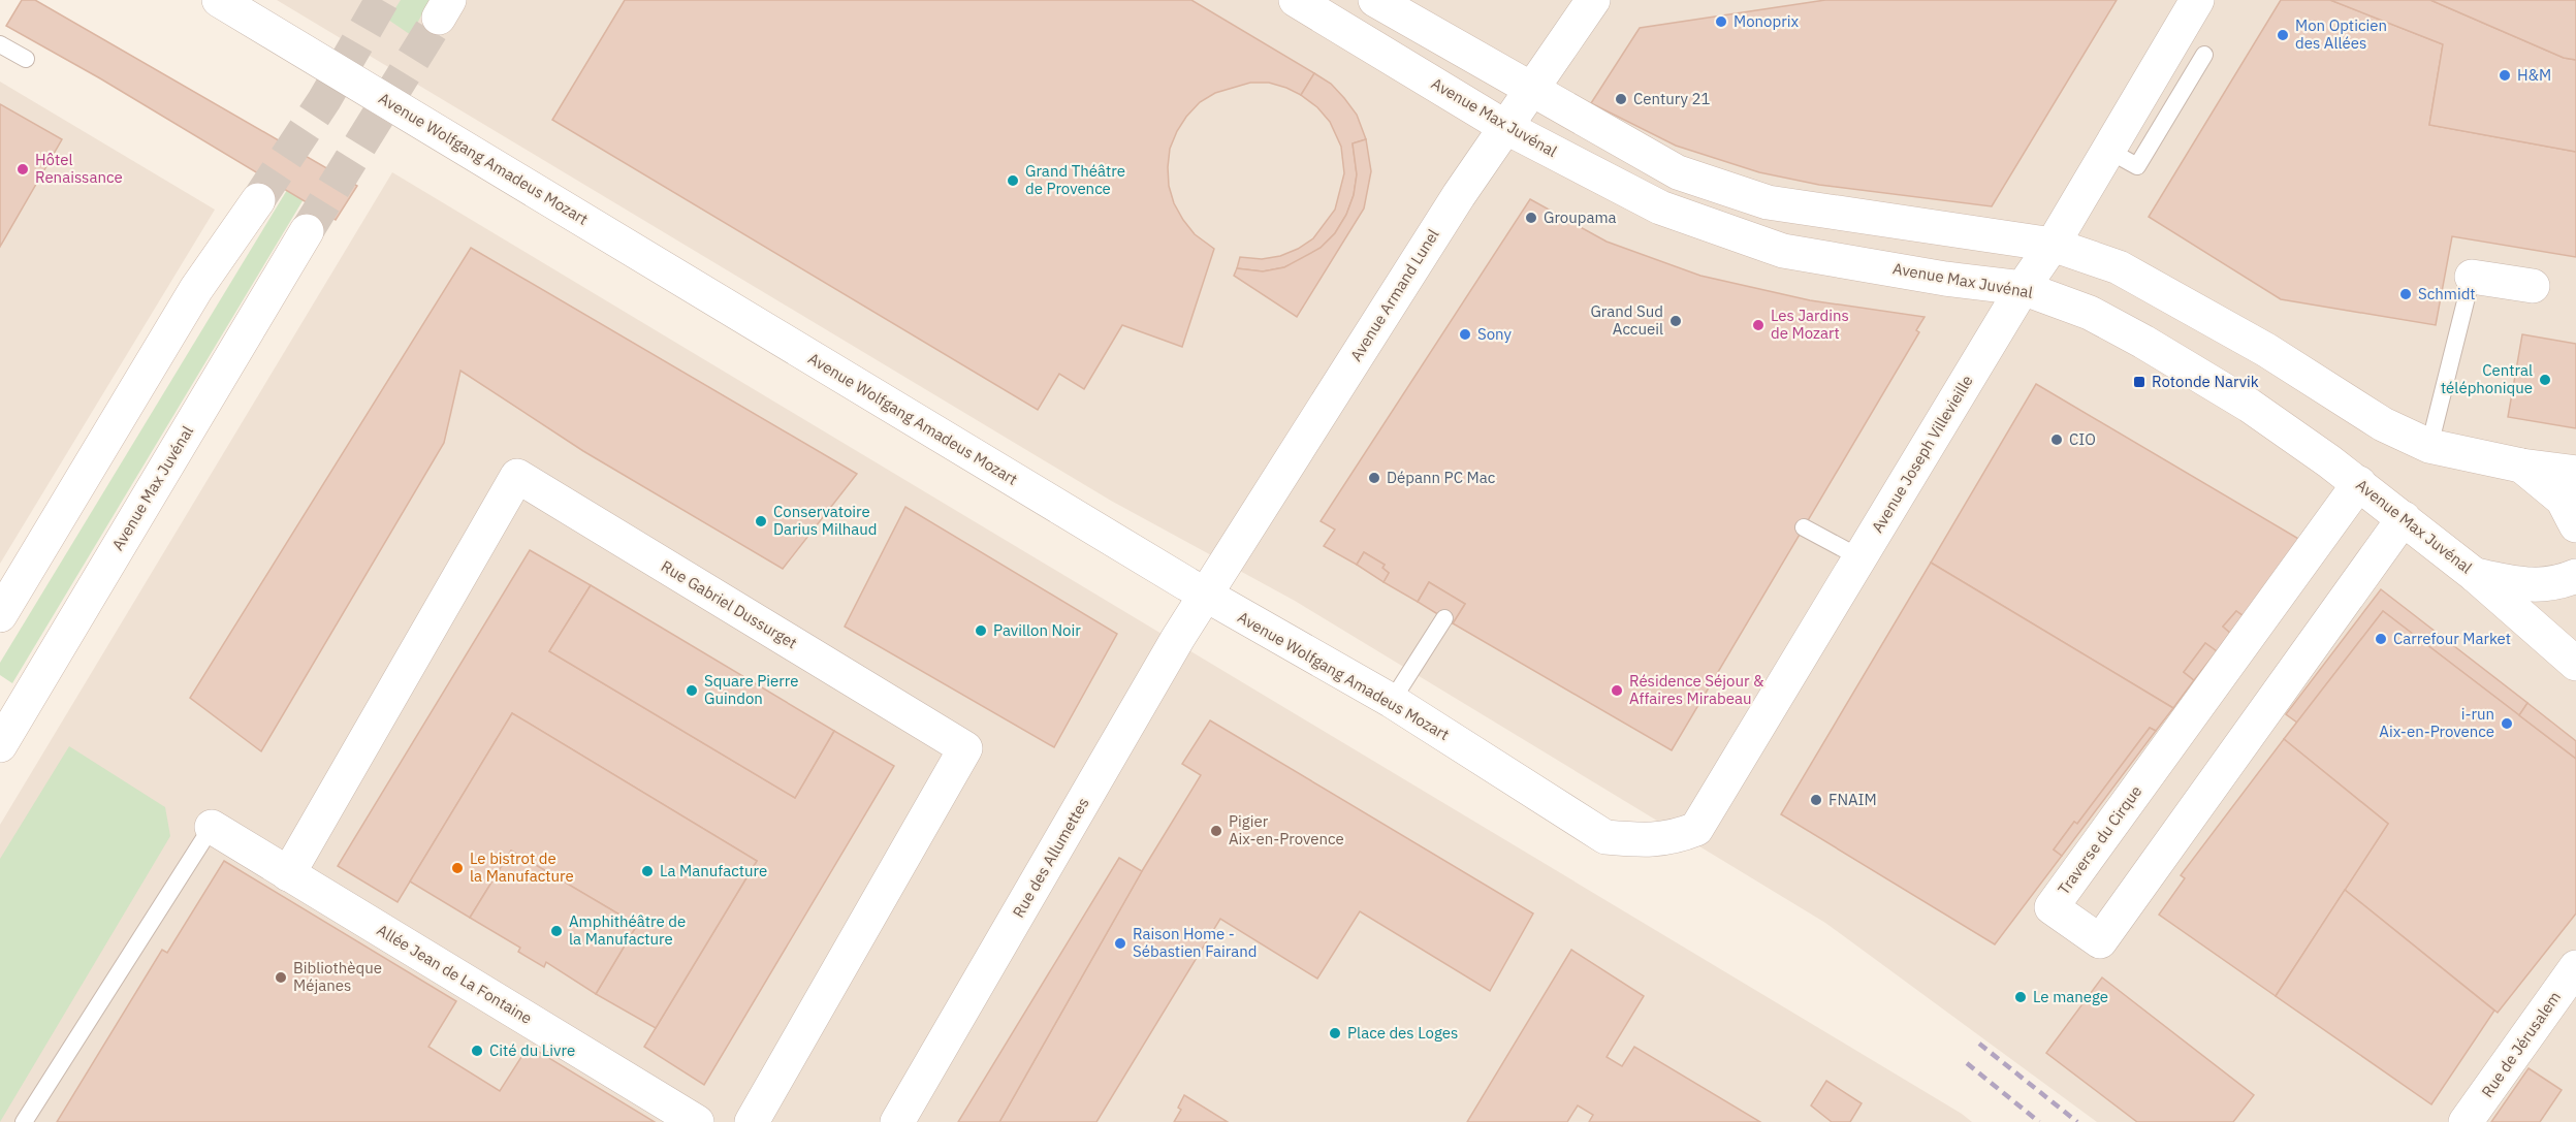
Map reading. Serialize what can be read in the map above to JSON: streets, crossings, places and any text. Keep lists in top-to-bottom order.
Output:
{
  "streets": {
    "street": [
      "Avenue Max Juvénal",
      "Avenue Wolfgang Amadeus Mozart",
      "Avenue Armand Lunel",
      "Avenue Joseph Villevieille",
      "Rue Gabriel Dussurget",
      "Traverse du Cirque",
      "Rue des Allumettes",
      "Allée Jean de La Fontaine",
      "Rue de Jérusalem"
    ]
  },
  "crossings": [
    ["Avenue Max Juvénal", "Avenue Armand Lunel"],
    ["Avenue Max Juvénal", "Avenue Joseph Villevieille"],
    ["Avenue Max Juvénal", "Traverse du Cirque"],
    ["Avenue Wolfgang Amadeus Mozart", "Avenue Armand Lunel"],
    ["Avenue Wolfgang Amadeus Mozart", "Avenue Joseph Villevieille"],
    ["Avenue Wolfgang Amadeus Mozart", "Rue des Allumettes"],
    ["Avenue Armand Lunel", "Rue des Allumettes"],
    ["Rue Gabriel Dussurget", "Allée Jean de La Fontaine"]
  ],
  "places": {
    "other": [
      "Monoprix",
      "Mon Opticien des Allées",
      "H&M",
      "Century 21",
      "Hôtel Renaissance",
      "Grand Théâtre de Provence",
      "Groupama",
      "Schmidt",
      "Grand Sud Accueil",
      "Les Jardins de Mozart",
      "Sony",
      "Central téléphonique",
      "CIO",
      "Dépann PC Mac",
      "Conservatoire Darius Milhaud",
      "Pavillon Noir",
      "Carrefour Market",
      "Square Pierre Guindon",
      "Résidence Séjour & Affaires Mirabeau",
      "i-run Aix-en-Provence",
      "FNAIM",
      "Pigier Aix-en-Provence",
      "Le bistrot de la Manufacture",
      "La Manufacture",
      "Amphithéâtre de la Manufacture",
      "Raison Home - Sébastien Fairand",
      "Bibliothèque Méjanes",
      "Le manege",
      "Place des Loges",
      "Cité du Livre"
    ],
    "transit": ["Rotonde Narvik"]
  }
}
